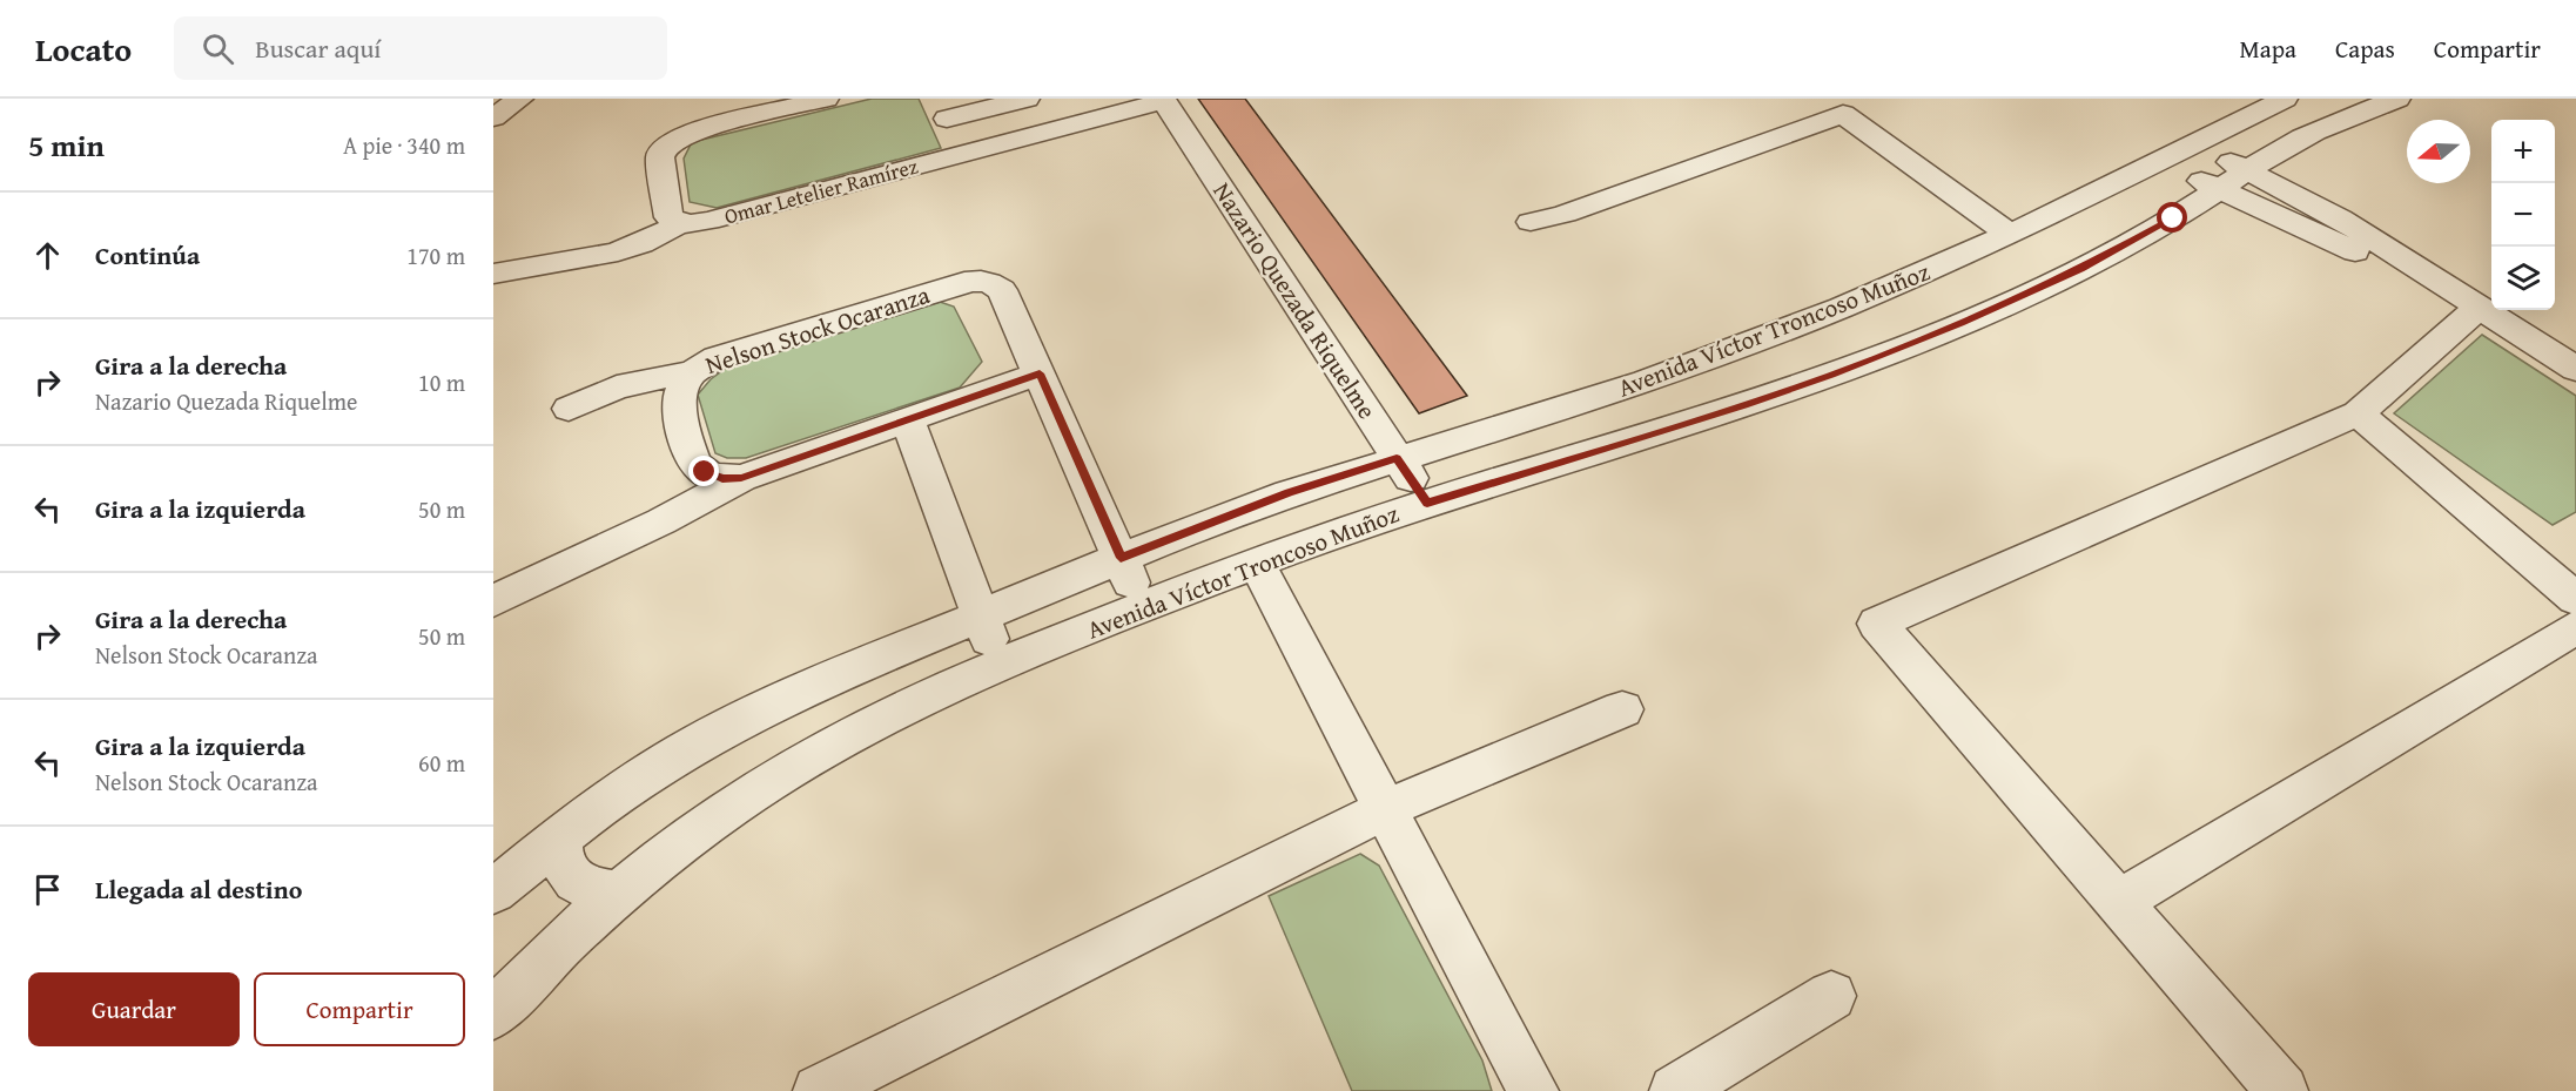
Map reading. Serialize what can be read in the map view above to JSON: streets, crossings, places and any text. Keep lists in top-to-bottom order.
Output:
{
  "streets": {
    "street": [
      "Omar Letelier Ramírez",
      "Nazario Quezada Riquelme",
      "Nelson Stock Ocaranza",
      "Avenida Víctor Troncoso Muñoz"
    ]
  },
  "crossings": [
    ["Omar Letelier Ramírez", "Nazario Quezada Riquelme"],
    ["Nazario Quezada Riquelme", "Avenida Víctor Troncoso Muñoz"],
    ["Nelson Stock Ocaranza", "Avenida Víctor Troncoso Muñoz"]
  ],
  "north": "left",
  "page": {
    "header": "Locato",
    "search": "Buscar aquí",
    "nav": ["Mapa", "Capas", "Compartir"],
    "heading": ["5 min", "A pie · 340 m"],
    "map_buttons": ["+", "−"],
    "list": [
      ["Continúa", "170 m"],
      ["Gira a la derecha", "Nazario Quezada Riquelme", "10 m"],
      ["Gira a la izquierda", "50 m"],
      ["Gira a la derecha", "Nelson Stock Ocaranza", "50 m"],
      ["Gira a la izquierda", "Nelson Stock Ocaranza", "60 m"],
      "Llegada al destino"
    ],
    "buttons": ["Guardar", "Compartir"]
  }
}
